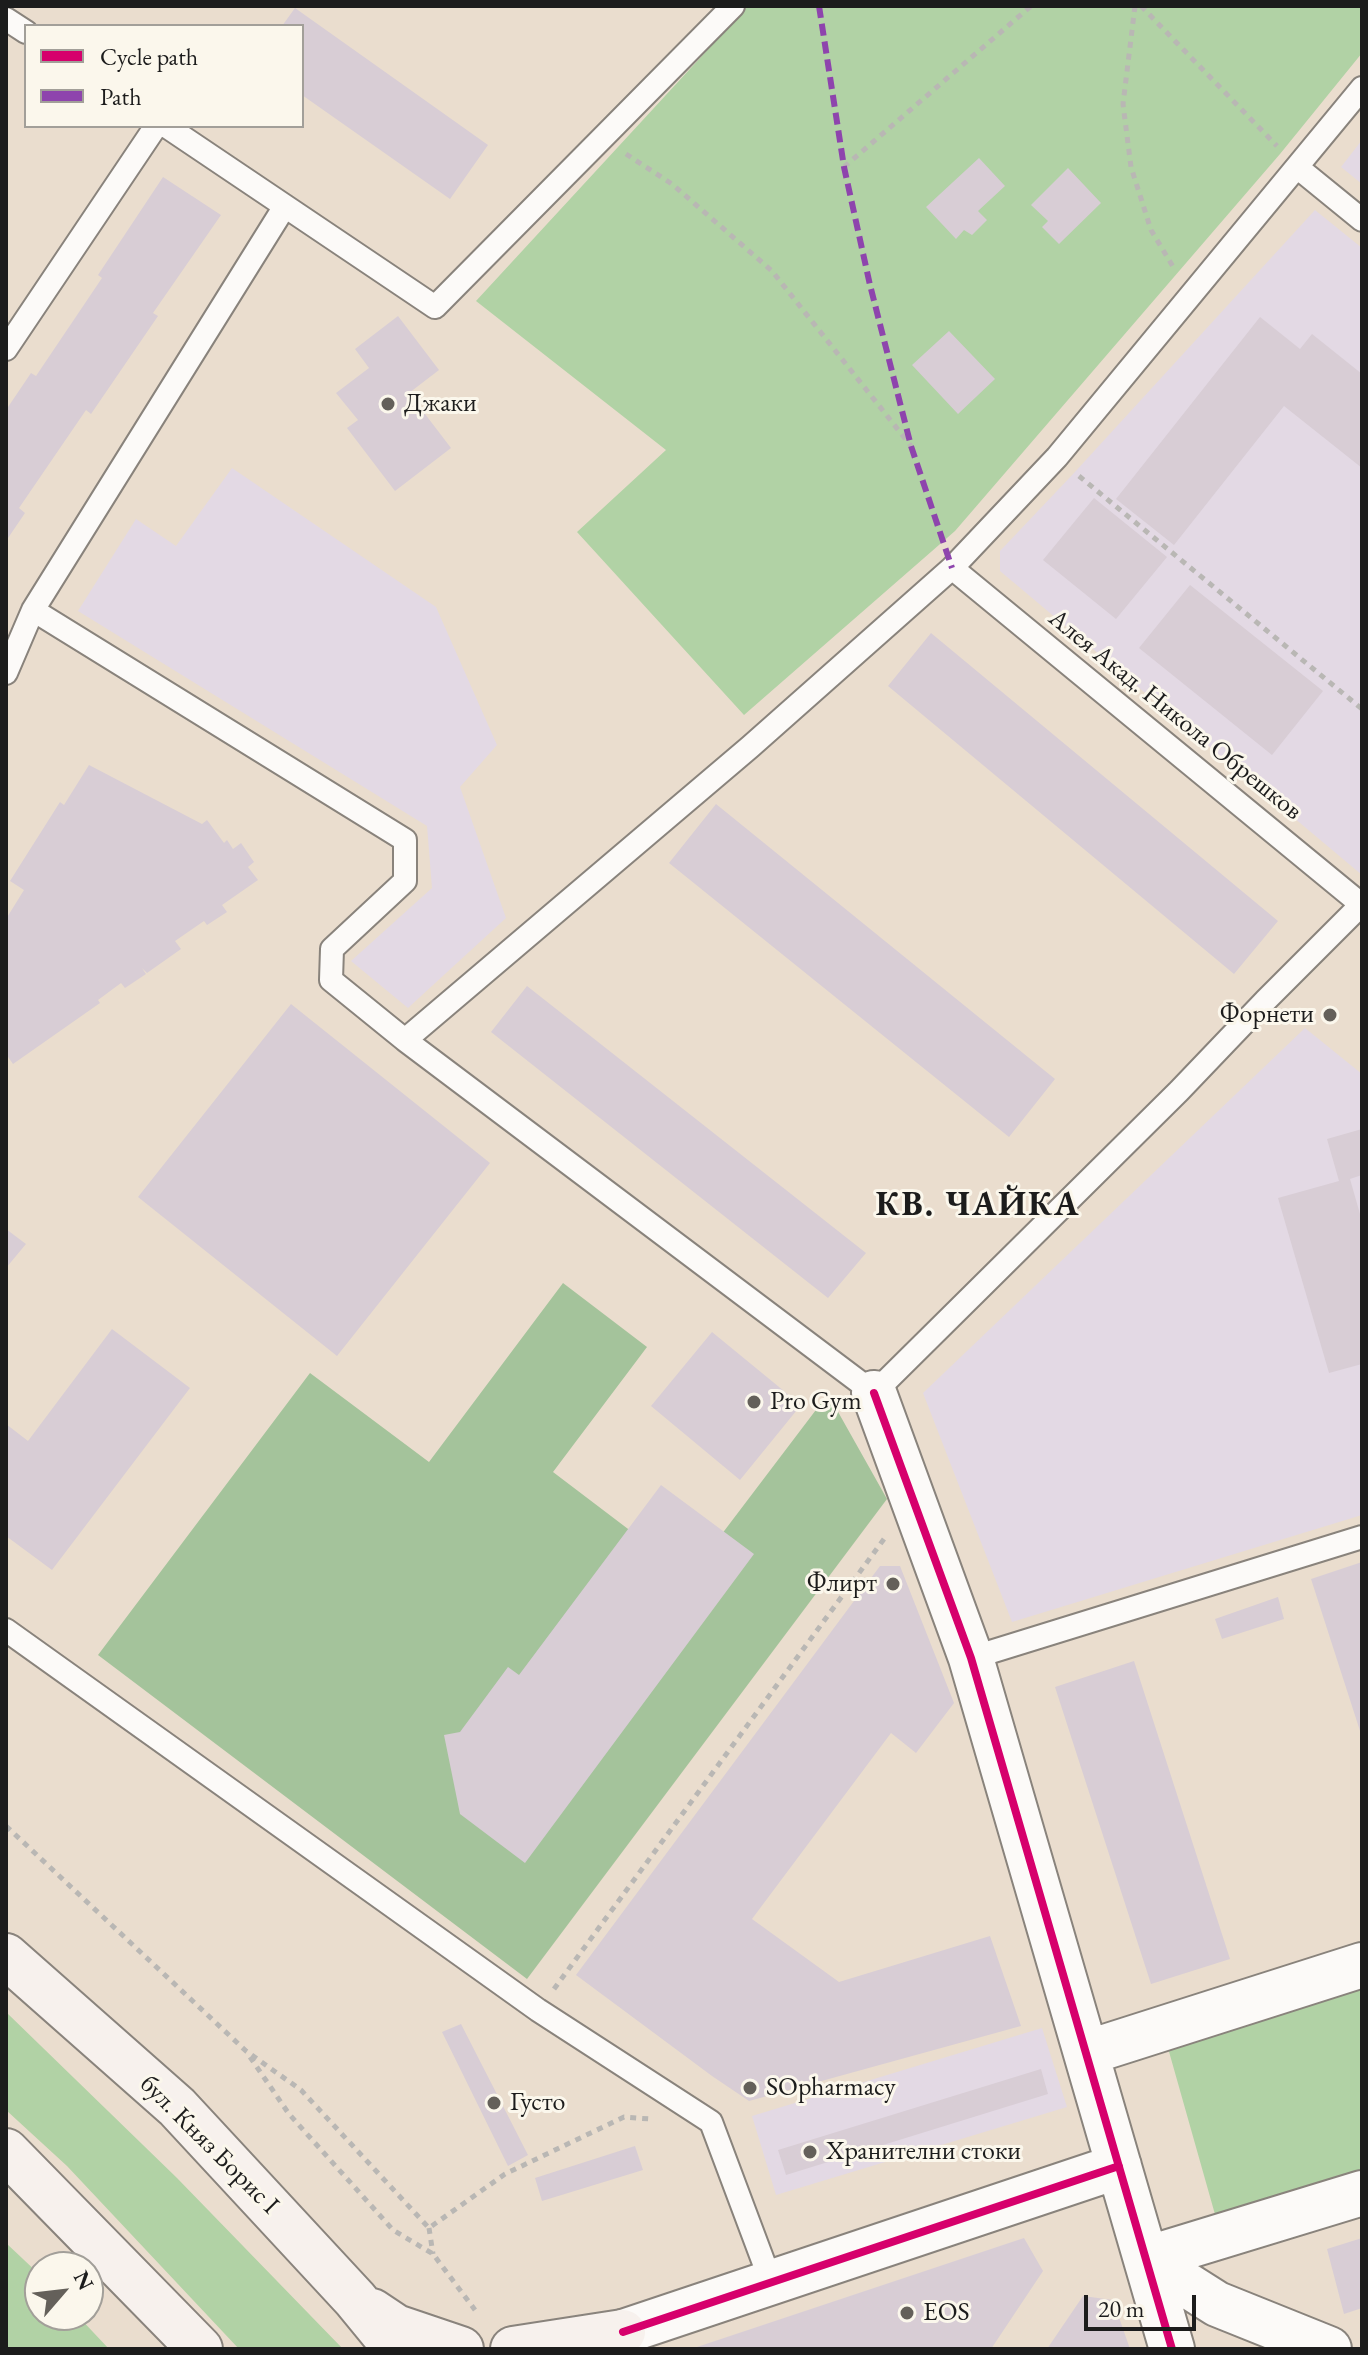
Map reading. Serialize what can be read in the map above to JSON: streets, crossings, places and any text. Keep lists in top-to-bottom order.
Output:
{
  "streets": {
    "main road": ["бул. Княз Борис I"],
    "lane": ["Алея Акад. Никола Обрешков"]
  },
  "districts": ["КВ. ЧАЙКА"],
  "places": [
    "Джаки",
    "Форнети",
    "Pro Gym",
    "Флирт",
    "SOpharmacy",
    "Густо",
    "Хранителни стоки",
    "EOS"
  ],
  "legend": ["Cycle path", "Path"],
  "scale_bar": "20 m",
  "north": "top right"
}
